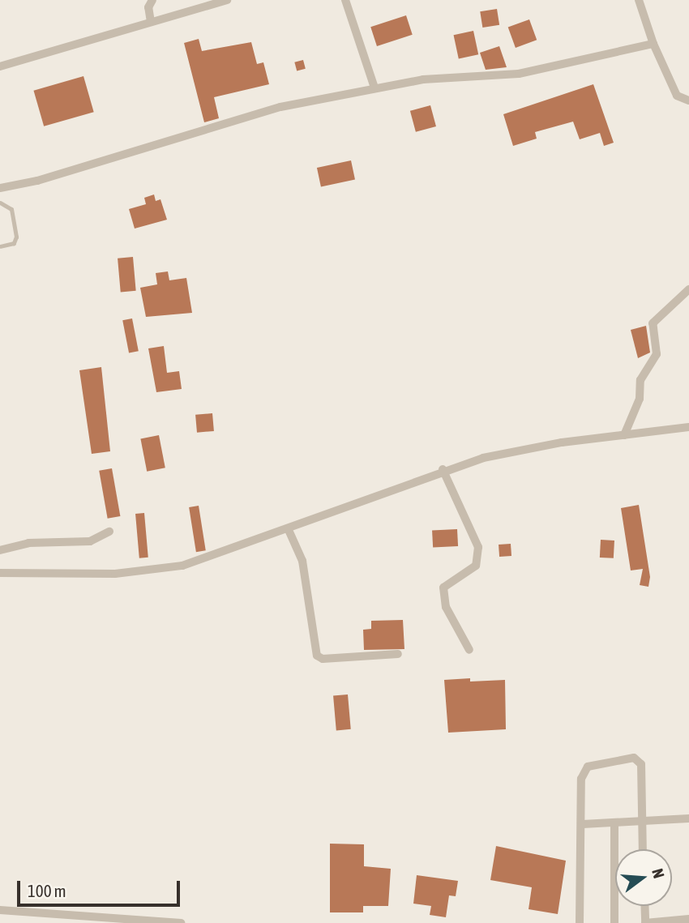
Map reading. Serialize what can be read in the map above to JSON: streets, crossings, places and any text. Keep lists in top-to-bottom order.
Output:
{
  "scale_bar": "100 m",
  "north": "right"
}
